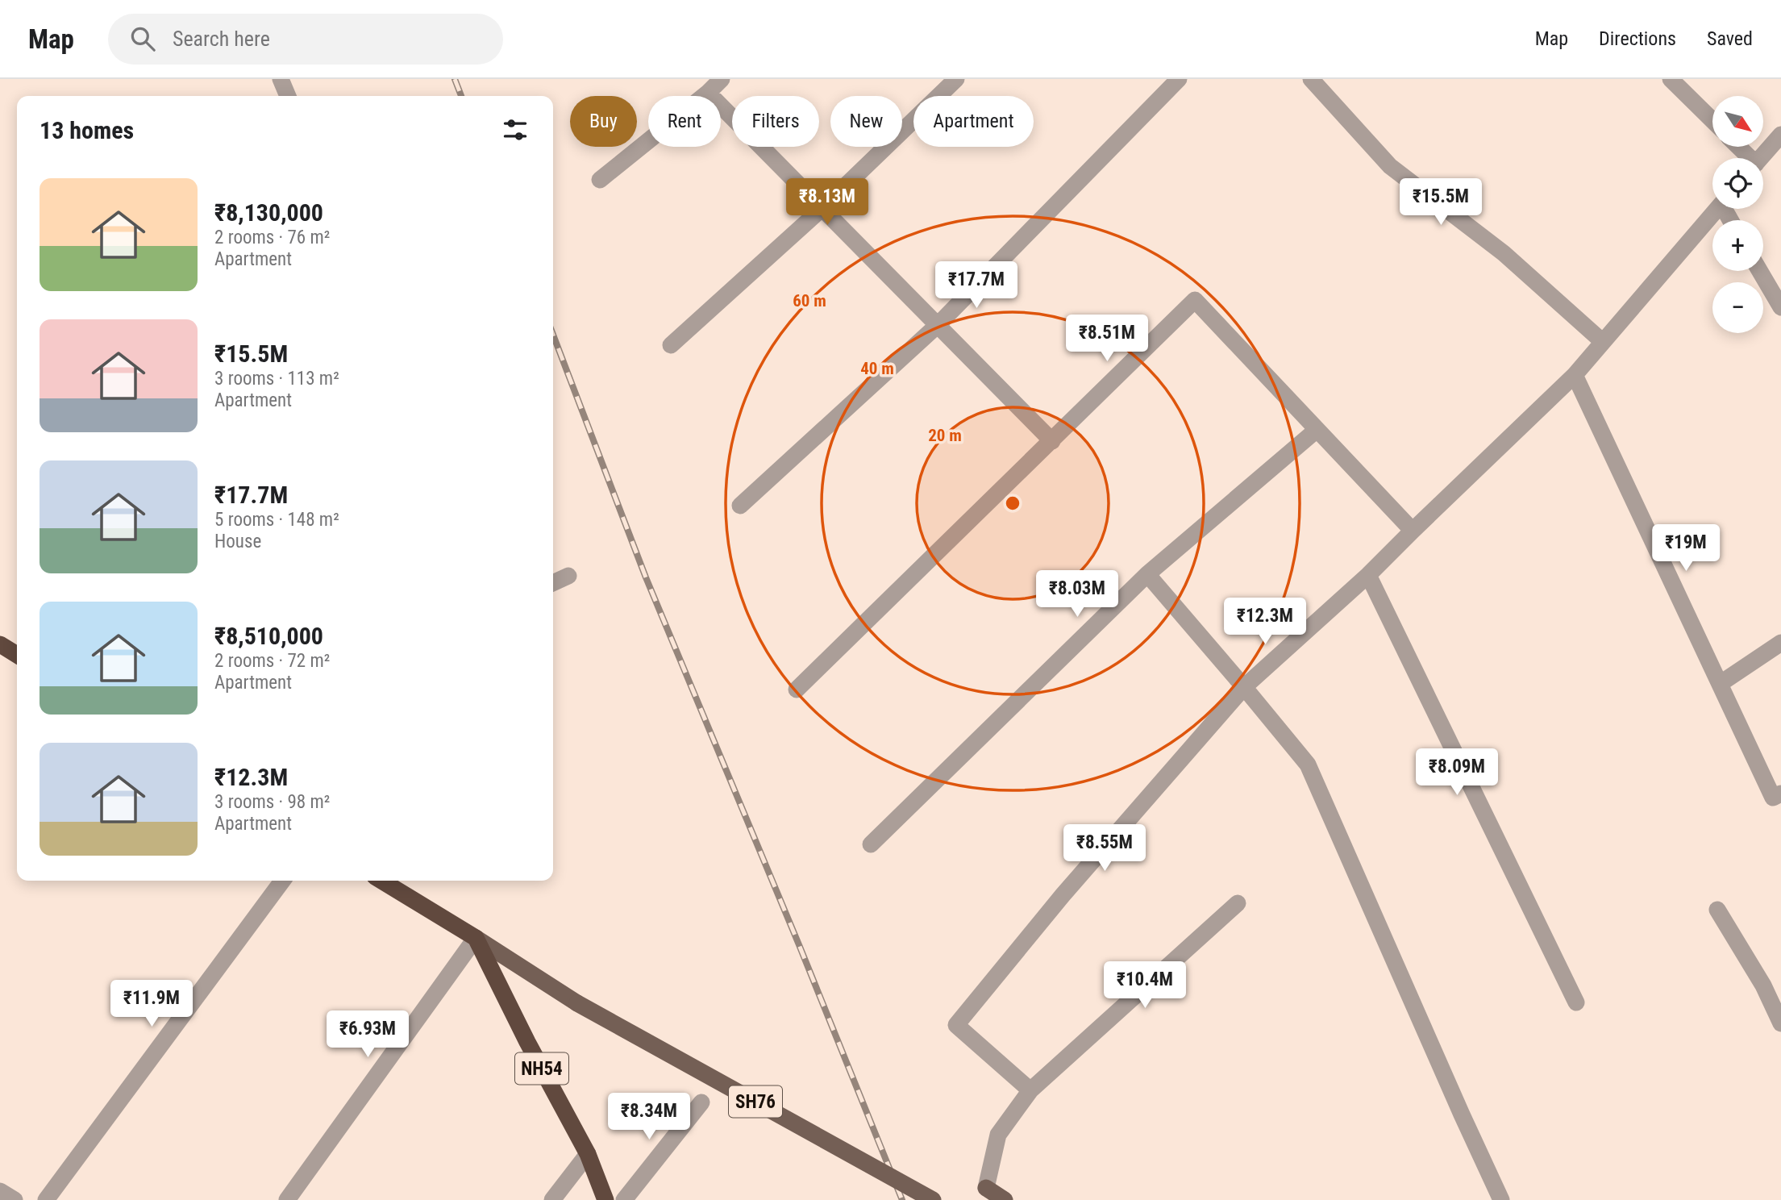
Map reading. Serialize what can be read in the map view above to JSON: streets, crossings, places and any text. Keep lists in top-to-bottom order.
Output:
{
  "streets": {
    "highway": ["NH54"],
    "main road": ["SH76"]
  },
  "crossings": [
    ["NH54", "SH76"]
  ],
  "north": "bottom right",
  "page": {
    "header": "Map",
    "search": "Search here",
    "nav": ["Map", "Directions", "Saved"],
    "map_buttons": ["+", "−"],
    "chip": [
      "Buy",
      "Rent",
      "Filters",
      "New",
      "Apartment"
    ],
    "heading": "13 homes",
    "list": [
      {
        "name": "₹8,130,000",
        "note": "2 rooms · 76 m² · Apartment"
      },
      {
        "name": "₹15.5M",
        "note": "3 rooms · 113 m² · Apartment"
      },
      {
        "name": "₹17.7M",
        "note": "5 rooms · 148 m² · House"
      },
      {
        "name": "₹8,510,000",
        "note": "2 rooms · 72 m² · Apartment"
      },
      {
        "name": "₹12.3M",
        "note": "3 rooms · 98 m² · Apartment"
      }
    ],
    "price": [
      "₹8.13M",
      "₹15.5M",
      "₹17.7M",
      "₹8.51M",
      "₹19M",
      "₹8.03M",
      "₹12.3M",
      "₹8.09M",
      "₹8.55M",
      "₹10.4M",
      "₹11.9M",
      "₹6.93M",
      "₹8.34M"
    ]
  },
  "rings": ["60 m", "40 m", "20 m"]
}
